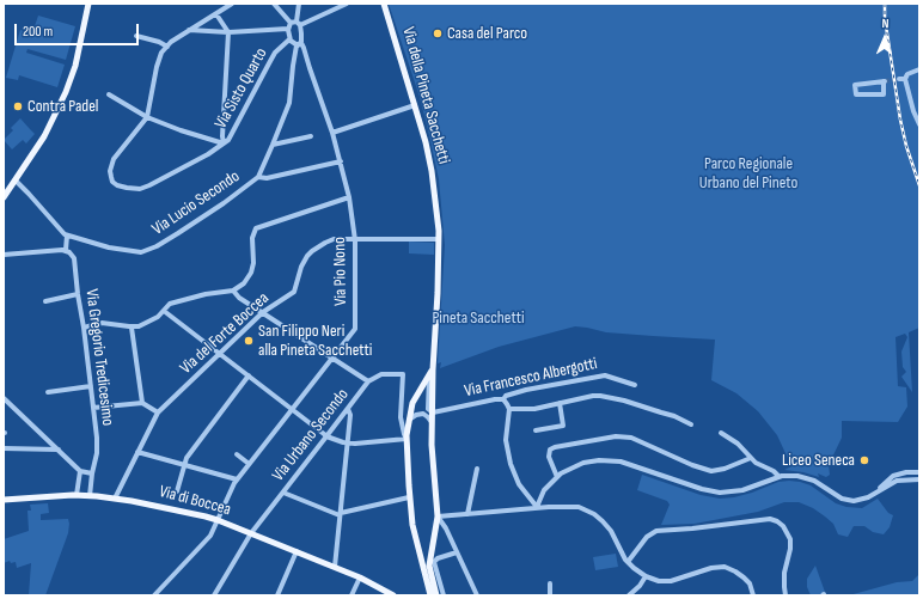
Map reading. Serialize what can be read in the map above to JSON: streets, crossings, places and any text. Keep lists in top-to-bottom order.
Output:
{
  "streets": {
    "main road": ["Via della Pineta Sacchetti", "Via di Boccea"],
    "street": [
      "Via Sisto Quarto",
      "Via Lucio Secondo",
      "Via Pio Nono",
      "Via del Forte Boccea",
      "Via Gregorio Tredicesimo",
      "Via Francesco Albergotti",
      "Via Urbano Secondo"
    ]
  },
  "crossings": [
    ["Via della Pineta Sacchetti", "Via del Forte Boccea"],
    ["Via della Pineta Sacchetti", "Via Francesco Albergotti"],
    ["Via Lucio Secondo", "Via Pio Nono"],
    ["Via Pio Nono", "Via del Forte Boccea"],
    ["Via Pio Nono", "Via di Boccea"],
    ["Via del Forte Boccea", "Via di Boccea"],
    ["Via Gregorio Tredicesimo", "Via di Boccea"],
    ["Via Urbano Secondo", "Via di Boccea"]
  ],
  "parks": ["Parco Regionale Urbano del Pineto", "Pineta Sacchetti"],
  "places": [
    "Casa del Parco",
    "Contra Padel",
    "San Filippo Neri alla Pineta Sacchetti",
    "Liceo Seneca"
  ],
  "scale_bar": "200 m",
  "north": "top"
}
